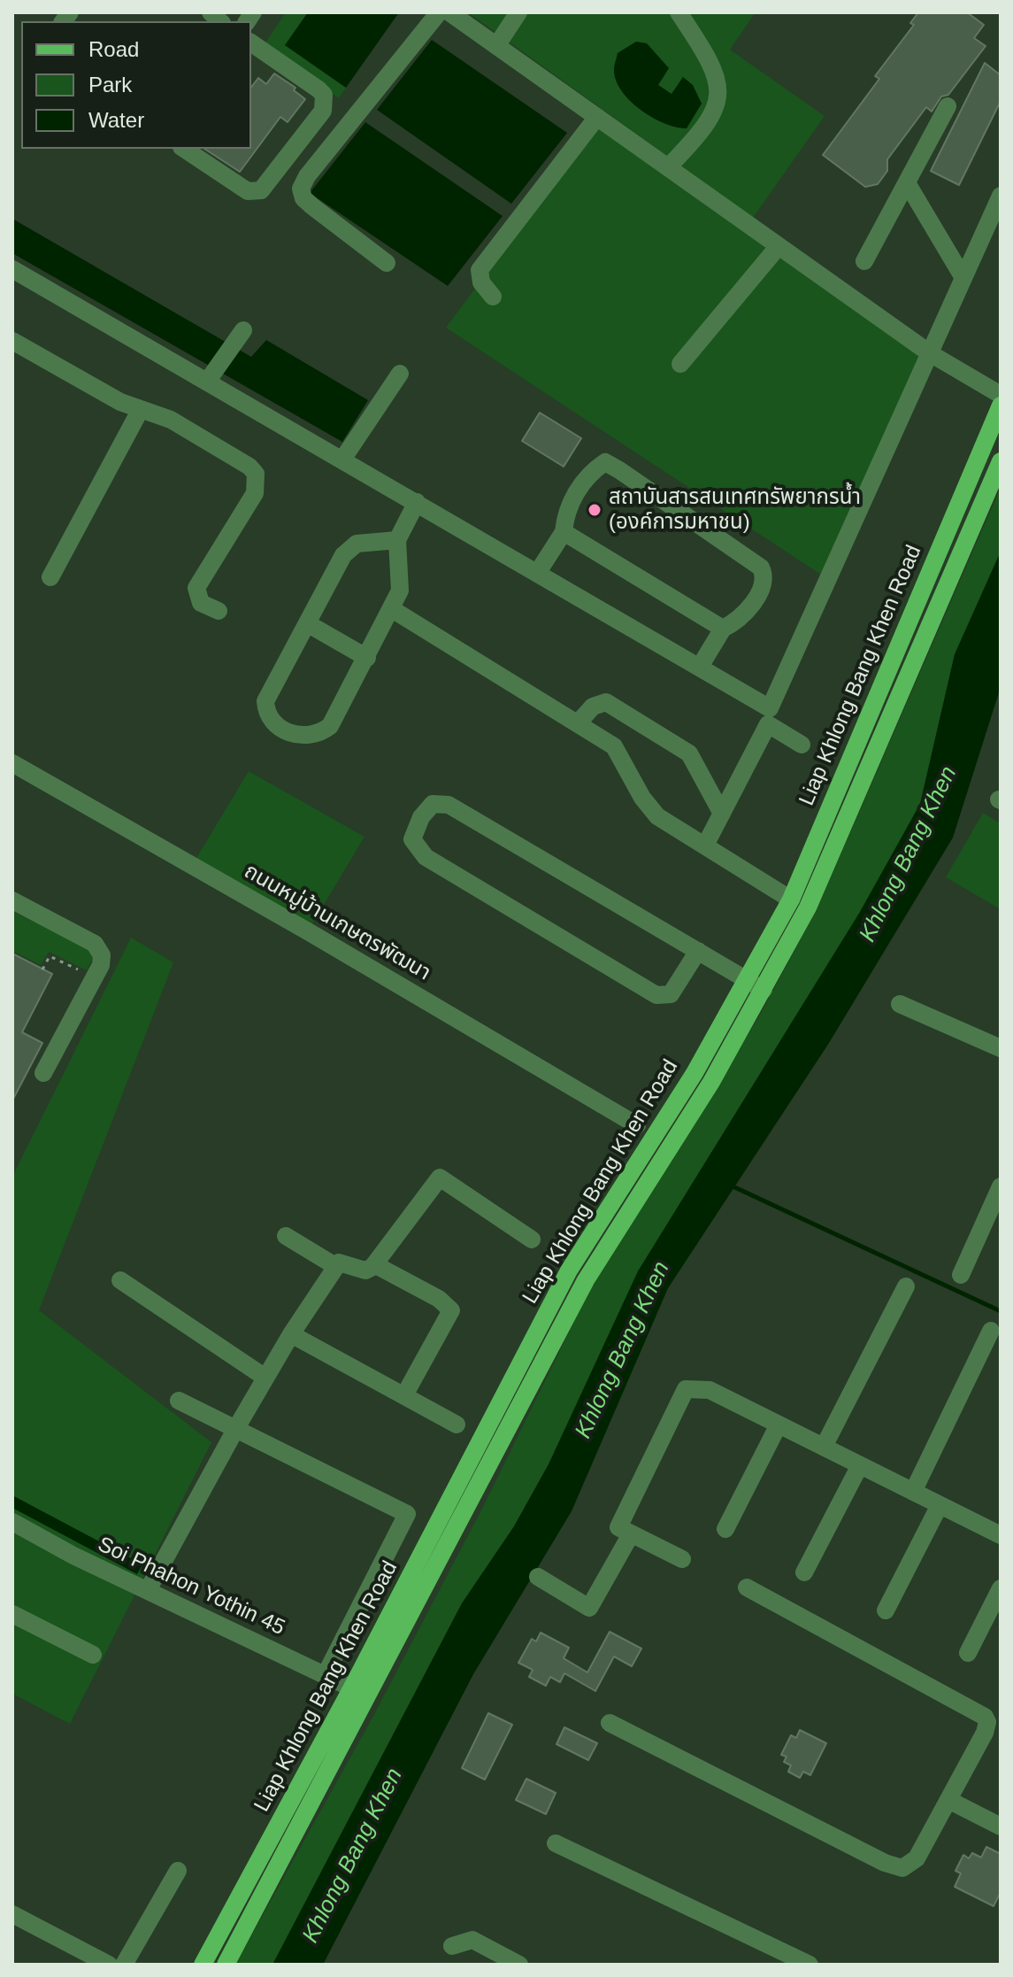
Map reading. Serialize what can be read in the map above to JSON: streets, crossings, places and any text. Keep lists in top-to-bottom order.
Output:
{
  "streets": {
    "main road": ["Liap Khlong Bang Khen Road"],
    "street": ["ถนนหมู่บ้านเกษตรพัฒนา", "Soi Phahon Yothin 45"]
  },
  "crossings": [
    ["Liap Khlong Bang Khen Road", "Soi Phahon Yothin 45"]
  ],
  "water": ["Khlong Bang Khen"],
  "places": ["สถาบันสารสนเทศทรัพยากรน้ำ (องค์การมหาชน)"],
  "legend": ["Road", "Park", "Water"]
}
